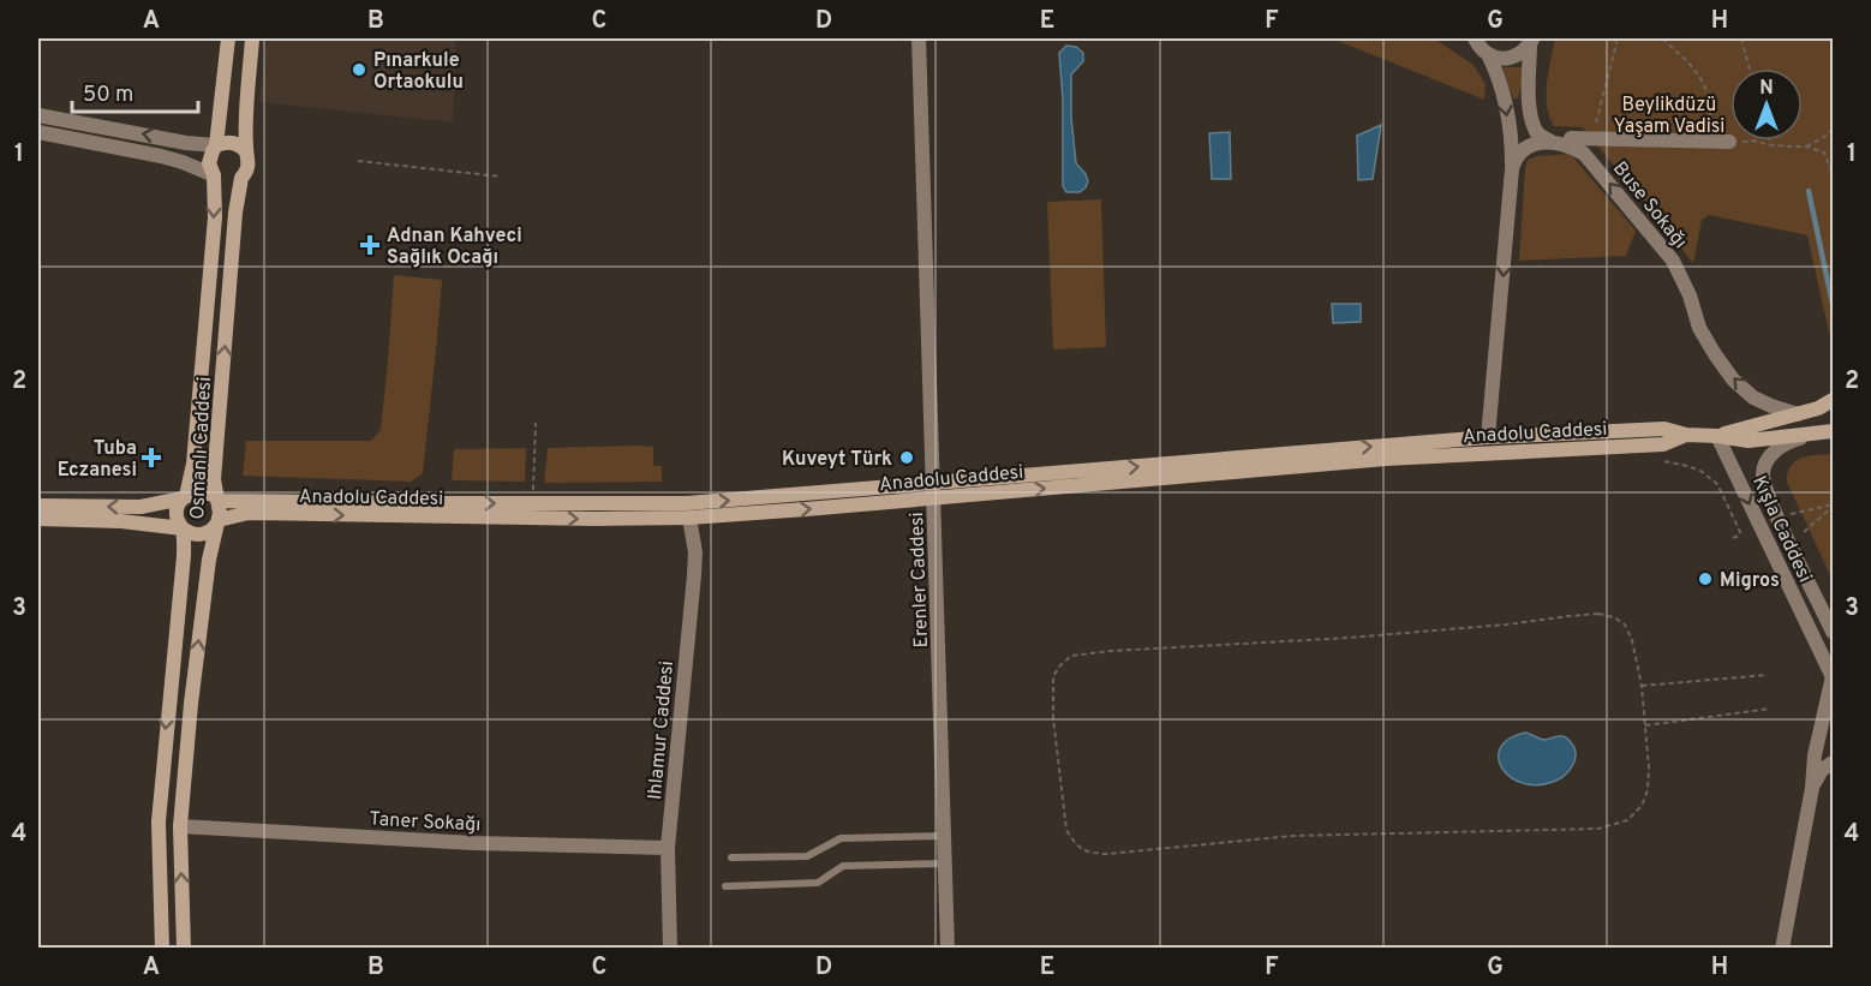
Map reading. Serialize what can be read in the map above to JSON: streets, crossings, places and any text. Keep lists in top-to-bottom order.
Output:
{
  "streets": {
    "main road": ["Anadolu Caddesi", "Osmanlı Caddesi"],
    "street": [
      "Buse Sokağı",
      "Kışla Caddesi",
      "Erenler Caddesi",
      "Ihlamur Caddesi",
      "Taner Sokağı"
    ]
  },
  "crossings": [
    ["Buse Sokağı", "Anadolu Caddesi"],
    ["Anadolu Caddesi", "Osmanlı Caddesi"],
    ["Anadolu Caddesi", "Kışla Caddesi"],
    ["Anadolu Caddesi", "Erenler Caddesi"],
    ["Anadolu Caddesi", "Ihlamur Caddesi"],
    ["Osmanlı Caddesi", "Taner Sokağı"],
    ["Ihlamur Caddesi", "Taner Sokağı"]
  ],
  "one_way": ["Buse Sokağı", "Anadolu Caddesi", "Kışla Caddesi"],
  "parks": ["Beylikdüzü Yaşam Vadisi"],
  "places": {
    "other": ["Pınarkule Ortaokulu", "Kuveyt Türk", "Migros"],
    "health": ["Adnan Kahveci Sağlık Ocağı", "Tuba Eczanesi"]
  },
  "scale_bar": "50 m",
  "north": "top",
  "grid": {
    "columns": [
      "A",
      "B",
      "C",
      "D",
      "E",
      "F",
      "G",
      "H"
    ],
    "rows": [
      "1",
      "2",
      "3",
      "4"
    ]
  }
}
